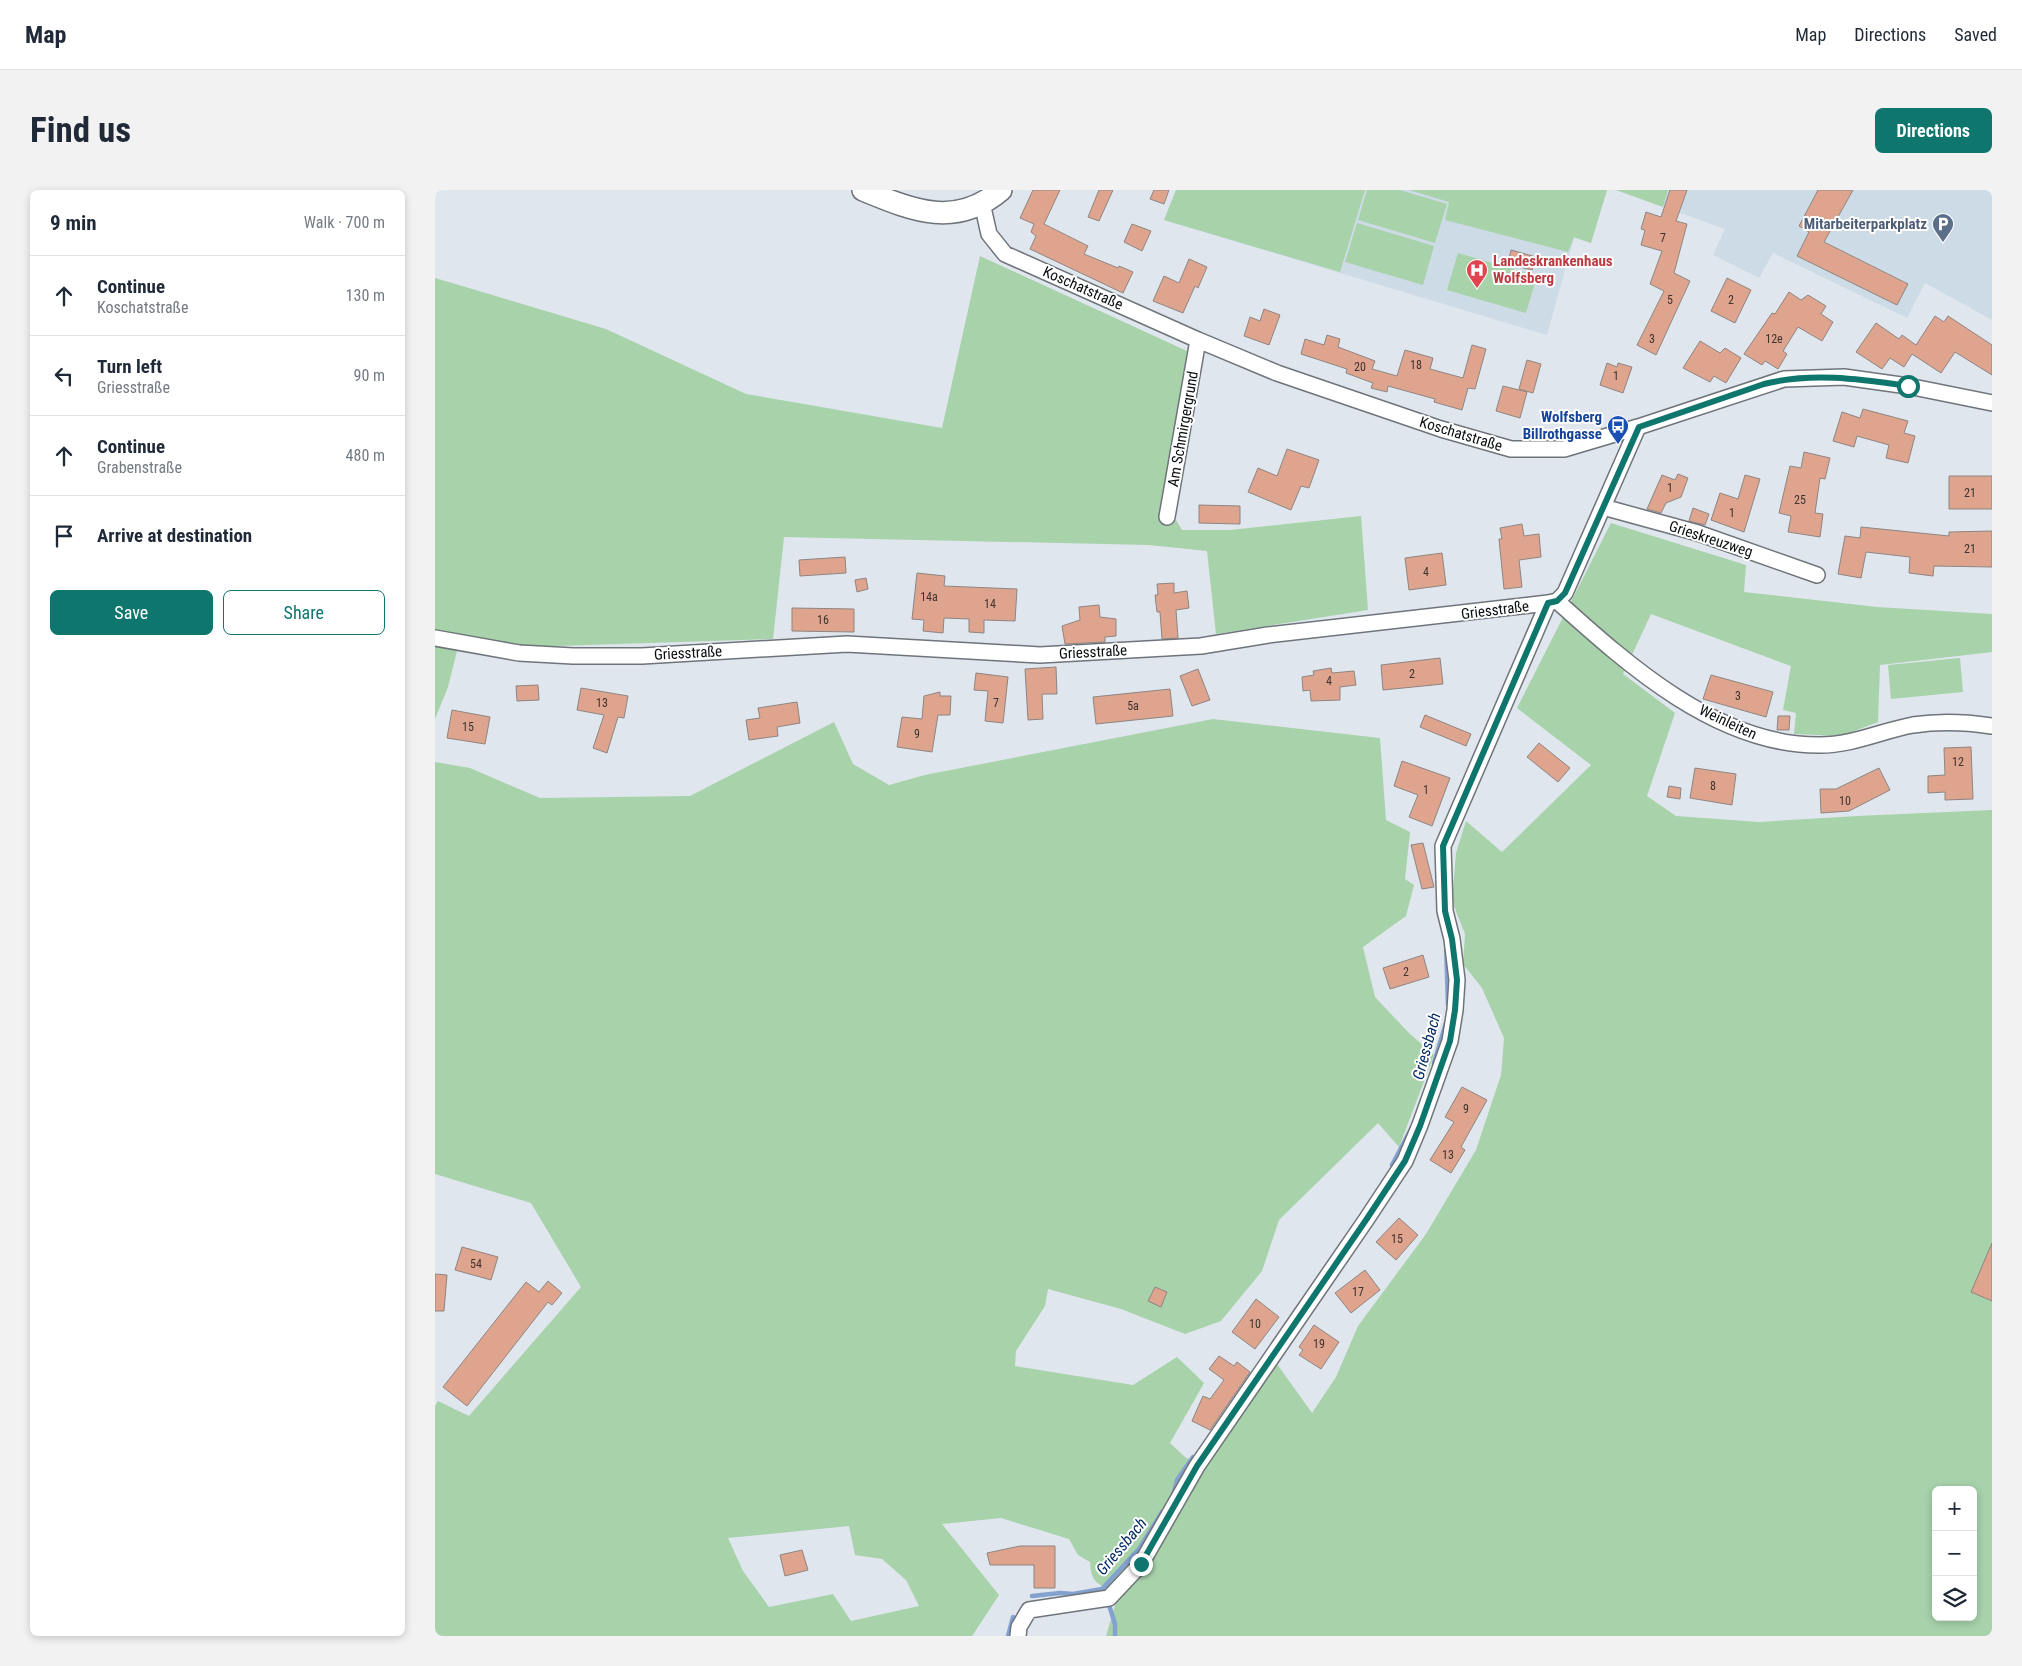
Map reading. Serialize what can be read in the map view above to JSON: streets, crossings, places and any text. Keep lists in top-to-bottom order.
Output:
{
  "streets": {
    "street": [
      "Koschatstraße",
      "Am Schmirgergrund",
      "Grieskreuzweg",
      "Griesstraße",
      "Weinleiten"
    ]
  },
  "crossings": [
    ["Koschatstraße", "Am Schmirgergrund"],
    ["Griesstraße", "Weinleiten"]
  ],
  "water": ["Griessbach"],
  "places": {
    "parking": ["Mitarbeiterparkplatz"],
    "hospital": ["Landeskrankenhaus Wolfsberg"],
    "bus stop": ["Wolfsberg Billrothgasse"]
  },
  "house_numbers": [
    "7",
    "5",
    "2",
    "3",
    "12e",
    "18",
    "20",
    "1",
    "1",
    "21",
    "25",
    "1",
    "21",
    "4",
    "14a",
    "14",
    "16",
    "2",
    "4",
    "3",
    "13",
    "7",
    "5a",
    "15",
    "9",
    "12",
    "8",
    "1",
    "10",
    "2",
    "9",
    "13",
    "15",
    "54",
    "17",
    "10",
    "19"
  ],
  "page": {
    "header": "Map",
    "nav": ["Map", "Directions", "Saved"],
    "buttons": [
      "Directions",
      ["Save", "Share"]
    ],
    "title": "Find us",
    "heading": ["9 min", "Walk · 700 m"],
    "list": [
      ["Continue", "Koschatstraße", "130 m"],
      ["Turn left", "Griesstraße", "90 m"],
      ["Continue", "Grabenstraße", "480 m"],
      "Arrive at destination"
    ],
    "map_buttons": ["+", "−"]
  }
}
